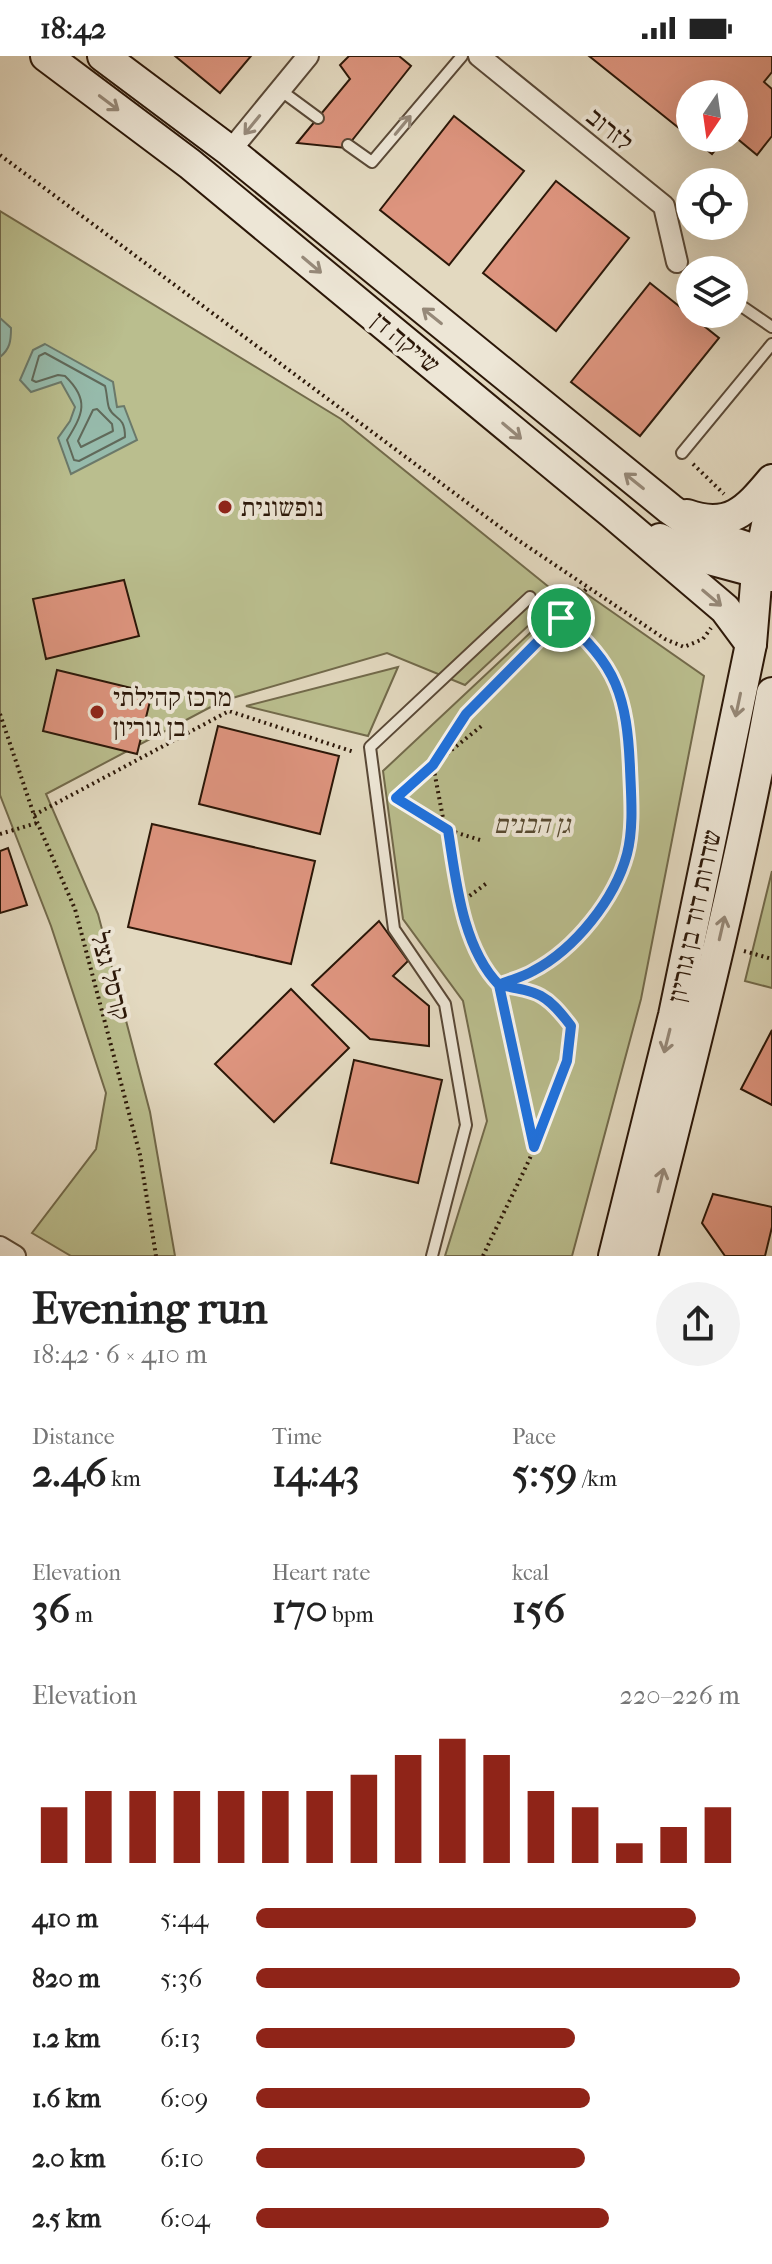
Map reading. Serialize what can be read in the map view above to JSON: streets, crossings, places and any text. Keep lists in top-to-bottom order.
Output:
{
  "streets": {
    "street": ["לזרוב", "שייקה דן", "שדרות דוד בן גוריון"],
    "path": ["קרסל גצל"]
  },
  "crossings": [
    ["שייקה דן", "שדרות דוד בן גוריון"]
  ],
  "parks": ["גן הבנים"],
  "places": ["נופשונית", "מרכז קהילתי בן גוריון"],
  "north": "bottom",
  "page": {
    "status": "18:42",
    "heading": ["Evening run", "18:42 · 6 × 410 m"],
    "stats": [
      ["Distance", "2.46 km"],
      ["Time", "14:43"],
      ["Pace", "5:59 /km"],
      ["Elevation", "36 m"],
      ["Heart rate", "170 bpm"],
      ["kcal", "156"]
    ],
    "chart": ["Elevation", "220–226 m"],
    "list": [
      {
        "name": "410 m",
        "note": "5:44"
      },
      {
        "name": "820 m",
        "note": "5:36"
      },
      {
        "name": "1.2 km",
        "note": "6:13"
      },
      {
        "name": "1.6 km",
        "note": "6:09"
      },
      {
        "name": "2.0 km",
        "note": "6:10"
      },
      {
        "name": "2.5 km",
        "note": "6:04"
      }
    ]
  }
}
